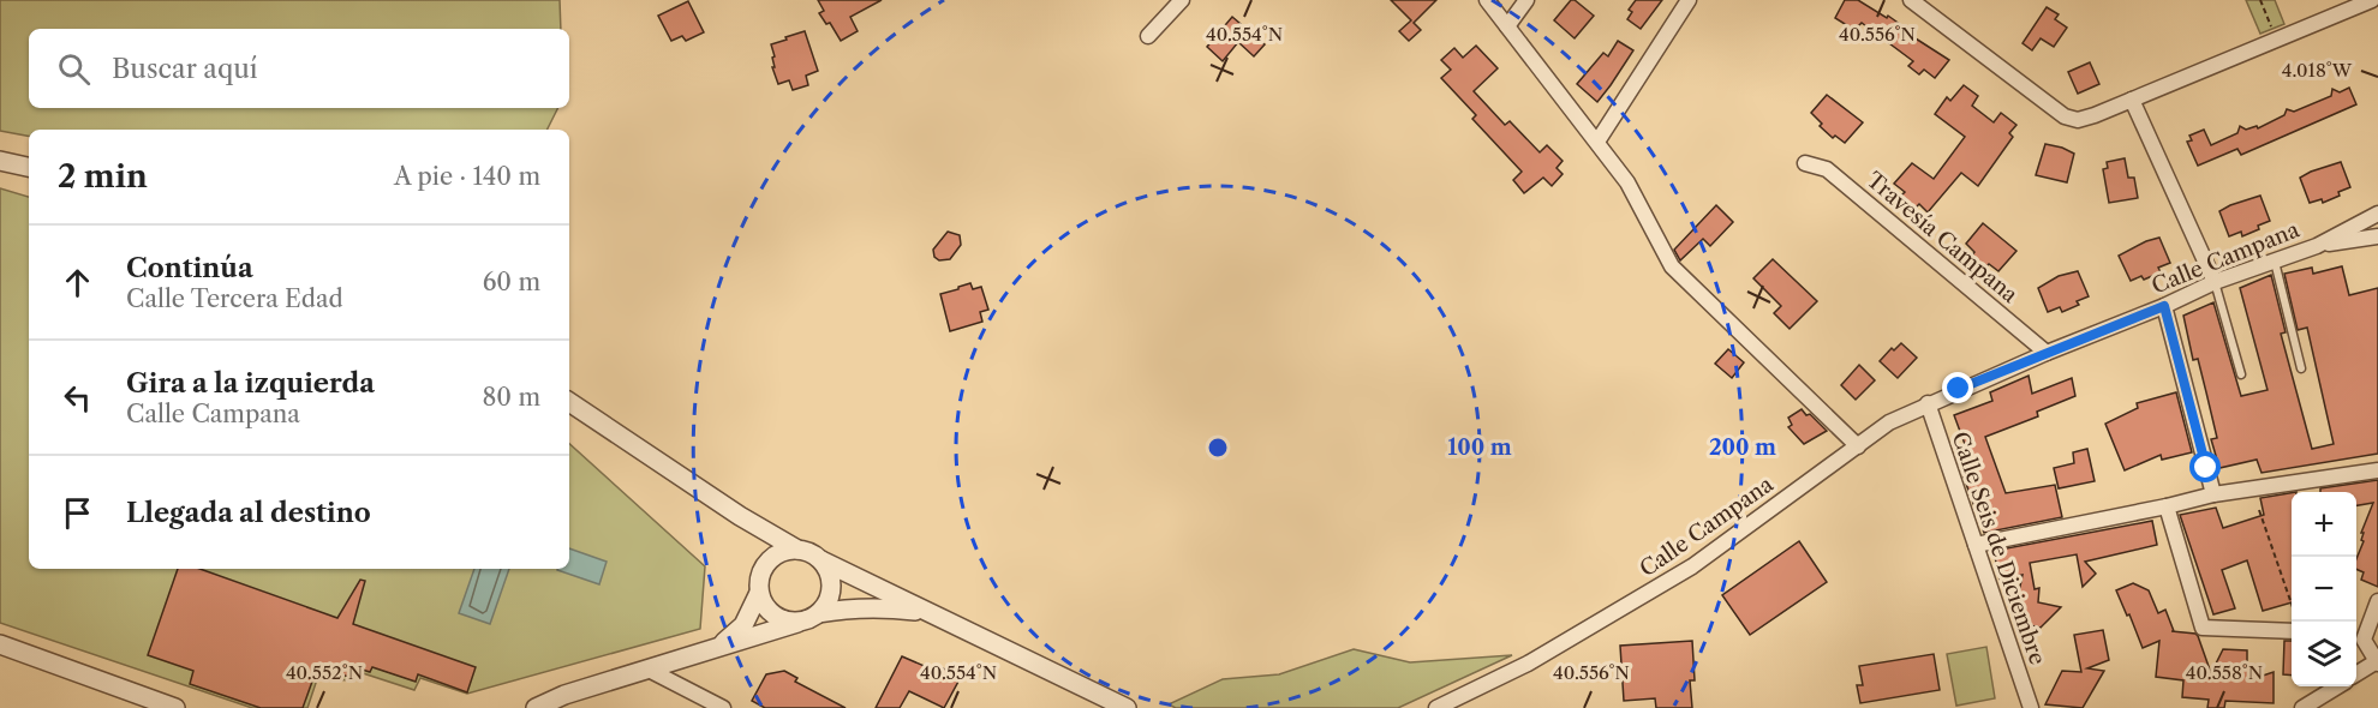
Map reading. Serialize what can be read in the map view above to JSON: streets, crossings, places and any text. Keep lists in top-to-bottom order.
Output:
{
  "streets": {
    "street": ["Travesía Campana", "Calle Campana", "Calle Seis de Diciembre"]
  },
  "crossings": [
    ["Travesía Campana", "Calle Campana"],
    ["Calle Campana", "Calle Seis de Diciembre"]
  ],
  "page": {
    "search": "Buscar aquí",
    "heading": ["2 min", "A pie · 140 m"],
    "list": [
      ["Continúa", "Calle Tercera Edad", "60 m"],
      ["Gira a la izquierda", "Calle Campana", "80 m"],
      "Llegada al destino"
    ],
    "map_buttons": ["+", "−"]
  },
  "coordinates": [
    "40.554°N",
    "40.556°N",
    "4.018°W",
    "40.552°N",
    "40.558°N"
  ],
  "rings": ["100 m", "200 m"]
}
